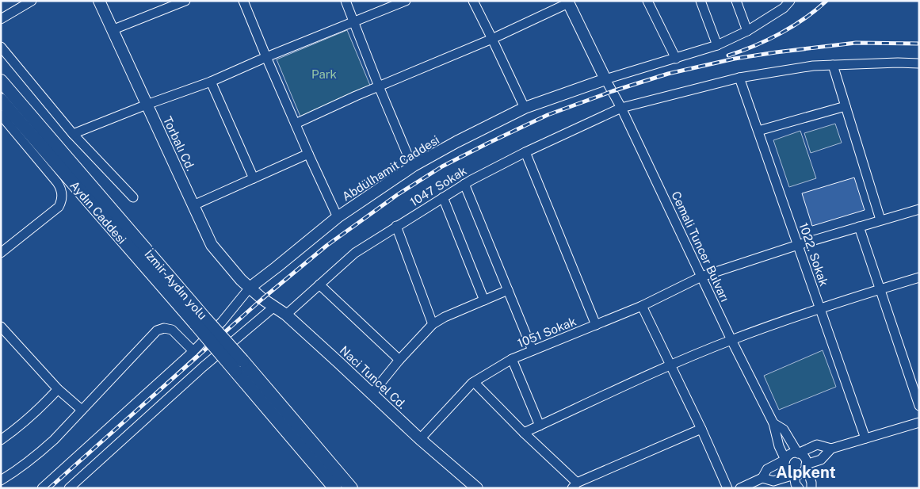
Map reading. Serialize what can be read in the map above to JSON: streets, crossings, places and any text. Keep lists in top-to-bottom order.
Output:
{
  "streets": {
    "highway": ["Aydın Caddesi", "İzmir-Aydın yolu"],
    "main road": ["Torbalı Cd.", "Abdülhamit Caddesi", "Naci Tuncel Cd."],
    "street": [
      "1047 Sokak",
      "Cemali Tuncer Bulvarı",
      "1022. Sokak",
      "1051 Sokak"
    ]
  },
  "crossings": [
    ["Torbalı Cd.", "Abdülhamit Caddesi"],
    ["Torbalı Cd.", "Naci Tuncel Cd."],
    ["Abdülhamit Caddesi", "Cemali Tuncer Bulvarı"],
    ["Abdülhamit Caddesi", "Naci Tuncel Cd."],
    ["1047 Sokak", "Cemali Tuncer Bulvarı"],
    ["1047 Sokak", "1022. Sokak"],
    ["1047 Sokak", "Naci Tuncel Cd."],
    ["Aydın Caddesi", "İzmir-Aydın yolu"],
    ["Cemali Tuncer Bulvarı", "1051 Sokak"],
    ["1022. Sokak", "1051 Sokak"],
    ["1051 Sokak", "Naci Tuncel Cd."]
  ],
  "districts": ["Alpkent"],
  "parks": ["Park"]
}
